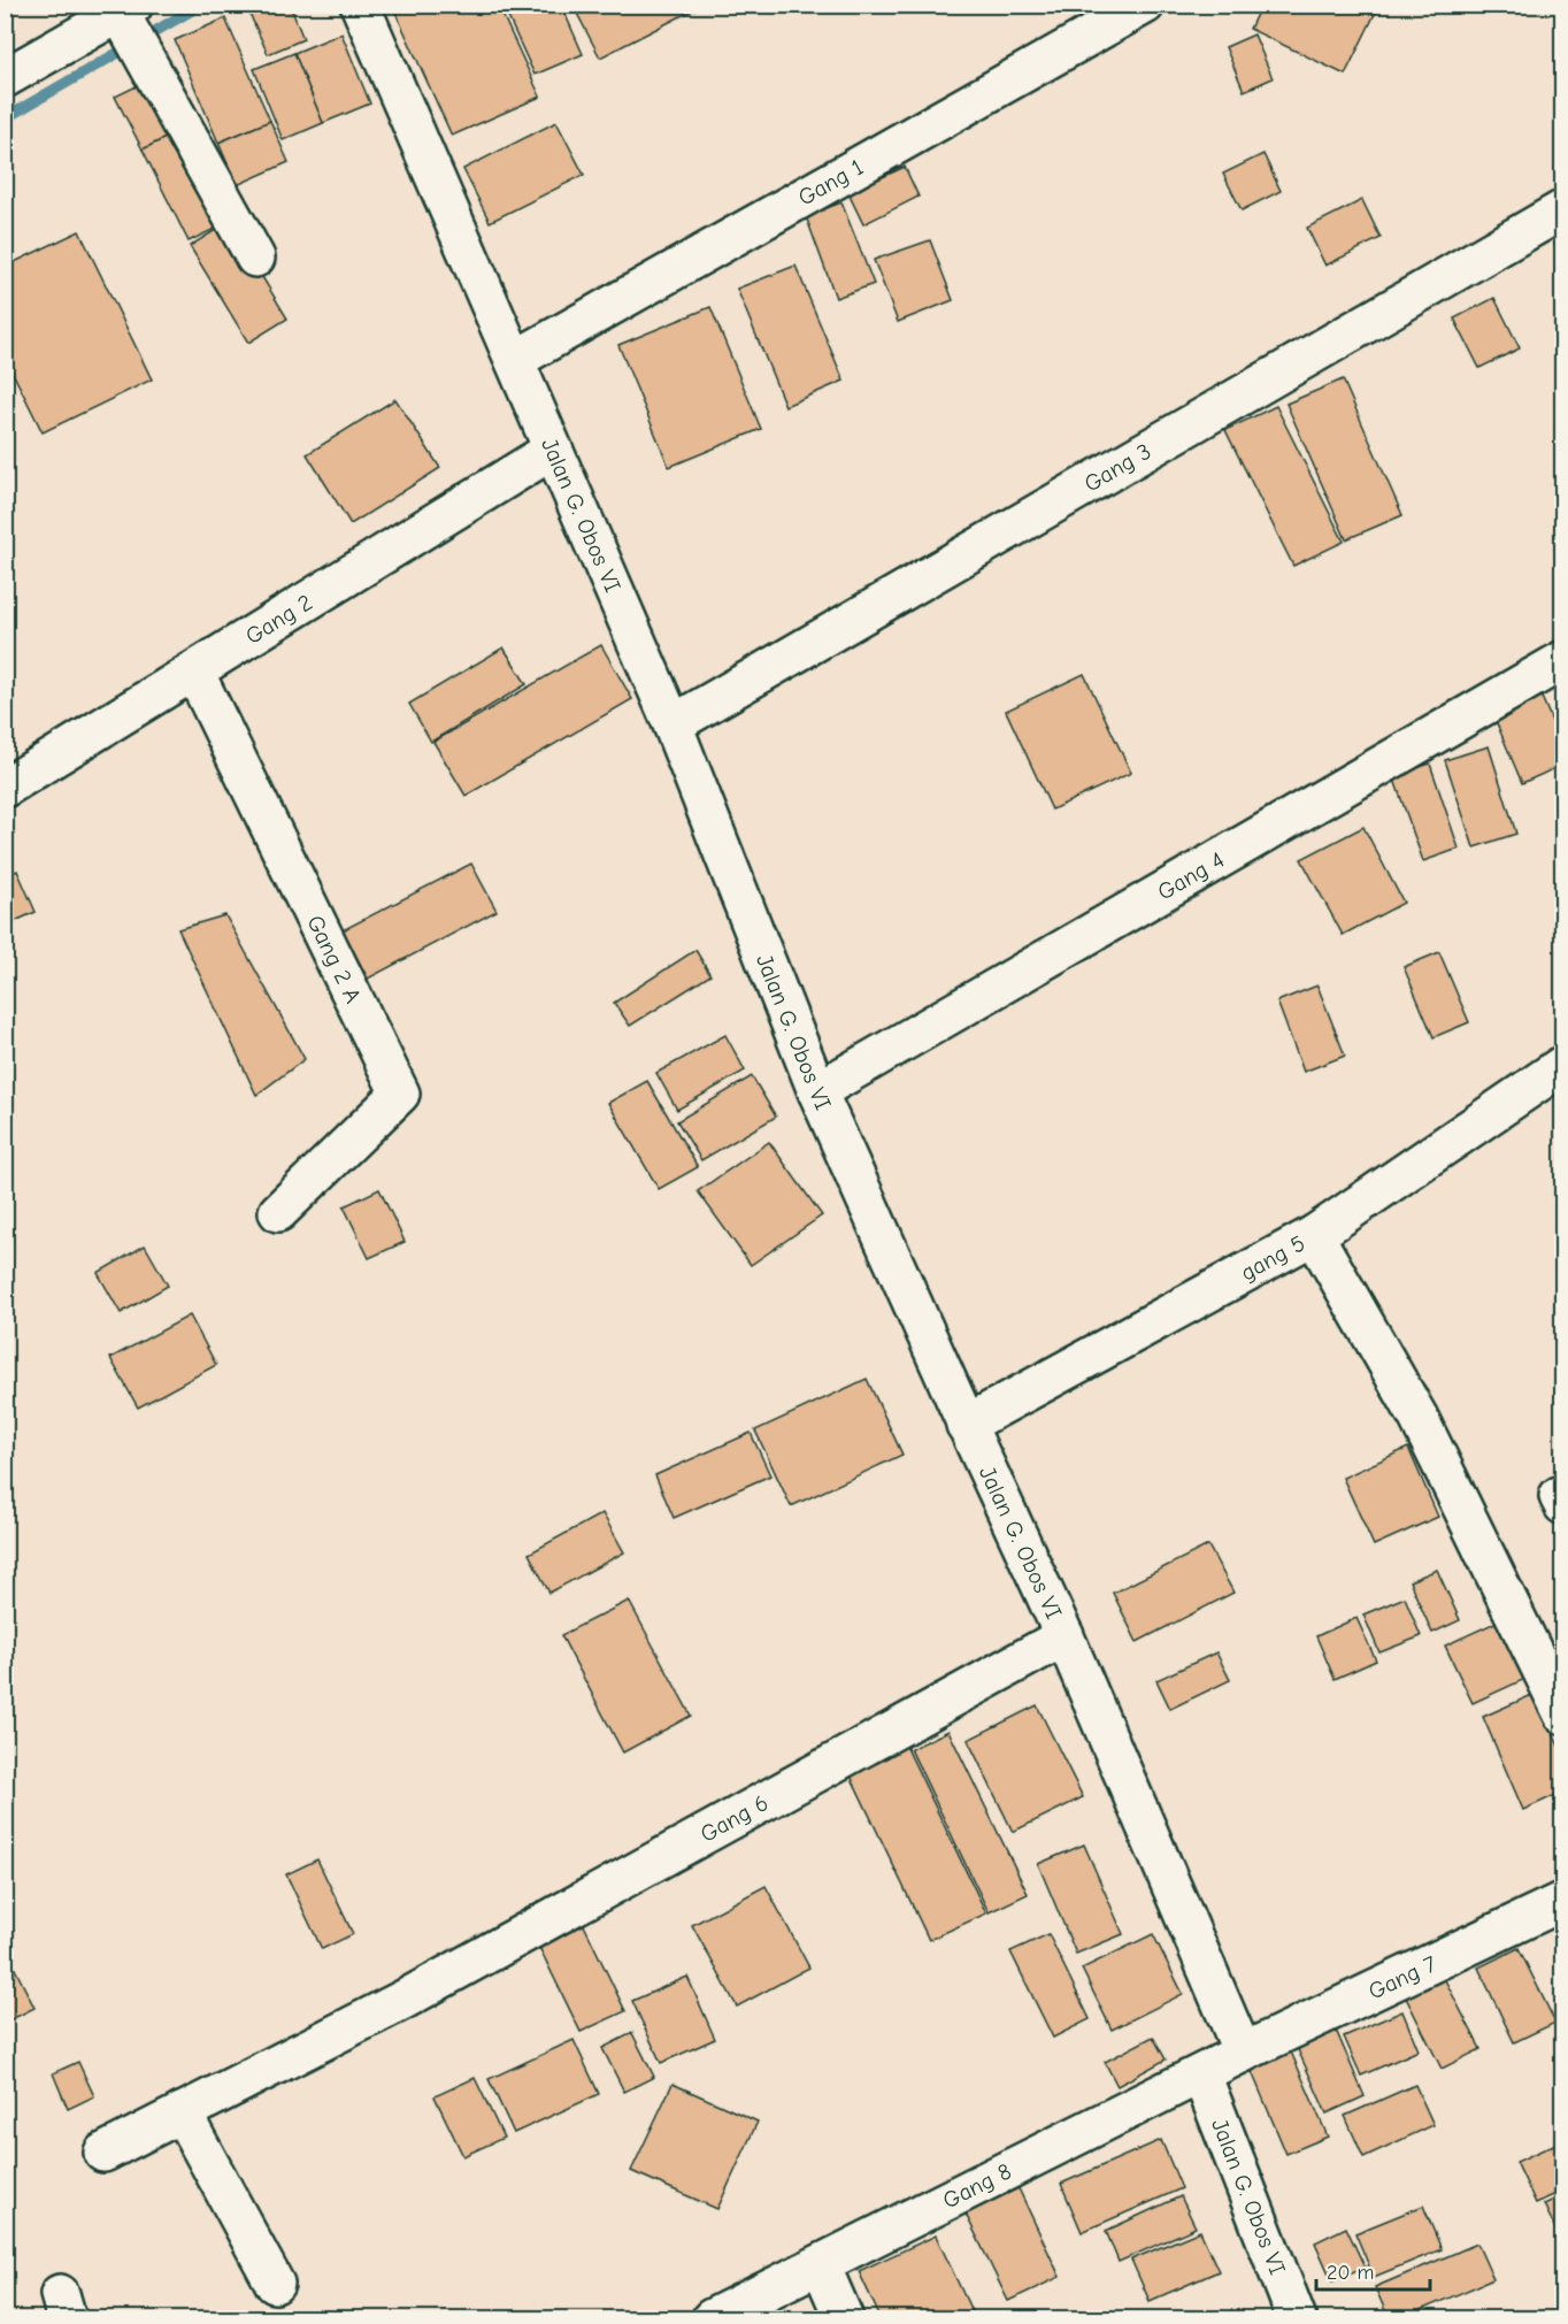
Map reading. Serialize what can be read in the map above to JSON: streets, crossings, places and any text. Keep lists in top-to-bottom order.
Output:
{
  "streets": {
    "street": [
      "Gang 1",
      "Gang 3",
      "Jalan G. Obos VI",
      "Gang 2",
      "Gang 4",
      "Gang 2 A",
      "gang 5",
      "Gang 6",
      "Gang 7",
      "Gang 8"
    ]
  },
  "crossings": [
    ["Gang 1", "Jalan G. Obos VI"],
    ["Gang 3", "Jalan G. Obos VI"],
    ["Jalan G. Obos VI", "Gang 2"],
    ["Jalan G. Obos VI", "Gang 4"],
    ["Jalan G. Obos VI", "gang 5"],
    ["Jalan G. Obos VI", "Gang 6"],
    ["Jalan G. Obos VI", "Gang 7"],
    ["Jalan G. Obos VI", "Gang 8"],
    ["Gang 2", "Gang 2 A"],
    ["Gang 7", "Gang 8"]
  ],
  "scale_bar": "20 m"
}
